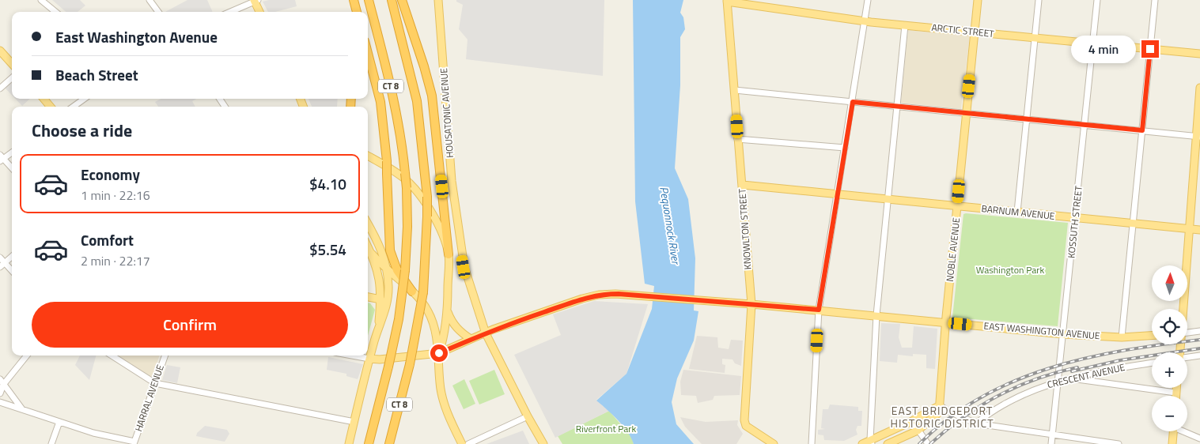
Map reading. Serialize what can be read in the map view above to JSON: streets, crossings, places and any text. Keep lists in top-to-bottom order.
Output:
{
  "streets": {
    "highway": ["CT 8"],
    "main road": [
      "ARCTIC STREET",
      "HOUSATONIC AVENUE",
      "BARNUM AVENUE",
      "KNOWLTON STREET",
      "NOBLE AVENUE",
      "EAST WASHINGTON AVENUE"
    ],
    "street": ["KOSSUTH STREET", "CRESCENT AVENUE", "HARRAL AVENUE"]
  },
  "crossings": [
    ["ARCTIC STREET", "KOSSUTH STREET"],
    ["ARCTIC STREET", "KNOWLTON STREET"],
    ["ARCTIC STREET", "NOBLE AVENUE"],
    ["HOUSATONIC AVENUE", "EAST WASHINGTON AVENUE"],
    ["BARNUM AVENUE", "KOSSUTH STREET"],
    ["BARNUM AVENUE", "KNOWLTON STREET"],
    ["BARNUM AVENUE", "NOBLE AVENUE"],
    ["KOSSUTH STREET", "EAST WASHINGTON AVENUE"],
    ["KOSSUTH STREET", "CRESCENT AVENUE"],
    ["KNOWLTON STREET", "EAST WASHINGTON AVENUE"],
    ["NOBLE AVENUE", "EAST WASHINGTON AVENUE"]
  ],
  "districts": ["EAST BRIDGEPORT HISTORIC DISTRICT"],
  "water": ["Pequonnock River"],
  "parks": ["Washington Park", "Riverfront Park"],
  "north": "top",
  "page": {
    "banner": ["East Washington Avenue", "Beach Street"],
    "bubble": "4 min",
    "heading": "Choose a ride",
    "list": [
      {
        "name": "Economy",
        "note": "1 min · 22:16",
        "value": "$4.10"
      },
      {
        "name": "Comfort",
        "note": "2 min · 22:17",
        "value": "$5.54"
      }
    ],
    "map_buttons": ["+", "−"],
    "buttons": "Confirm"
  }
}
